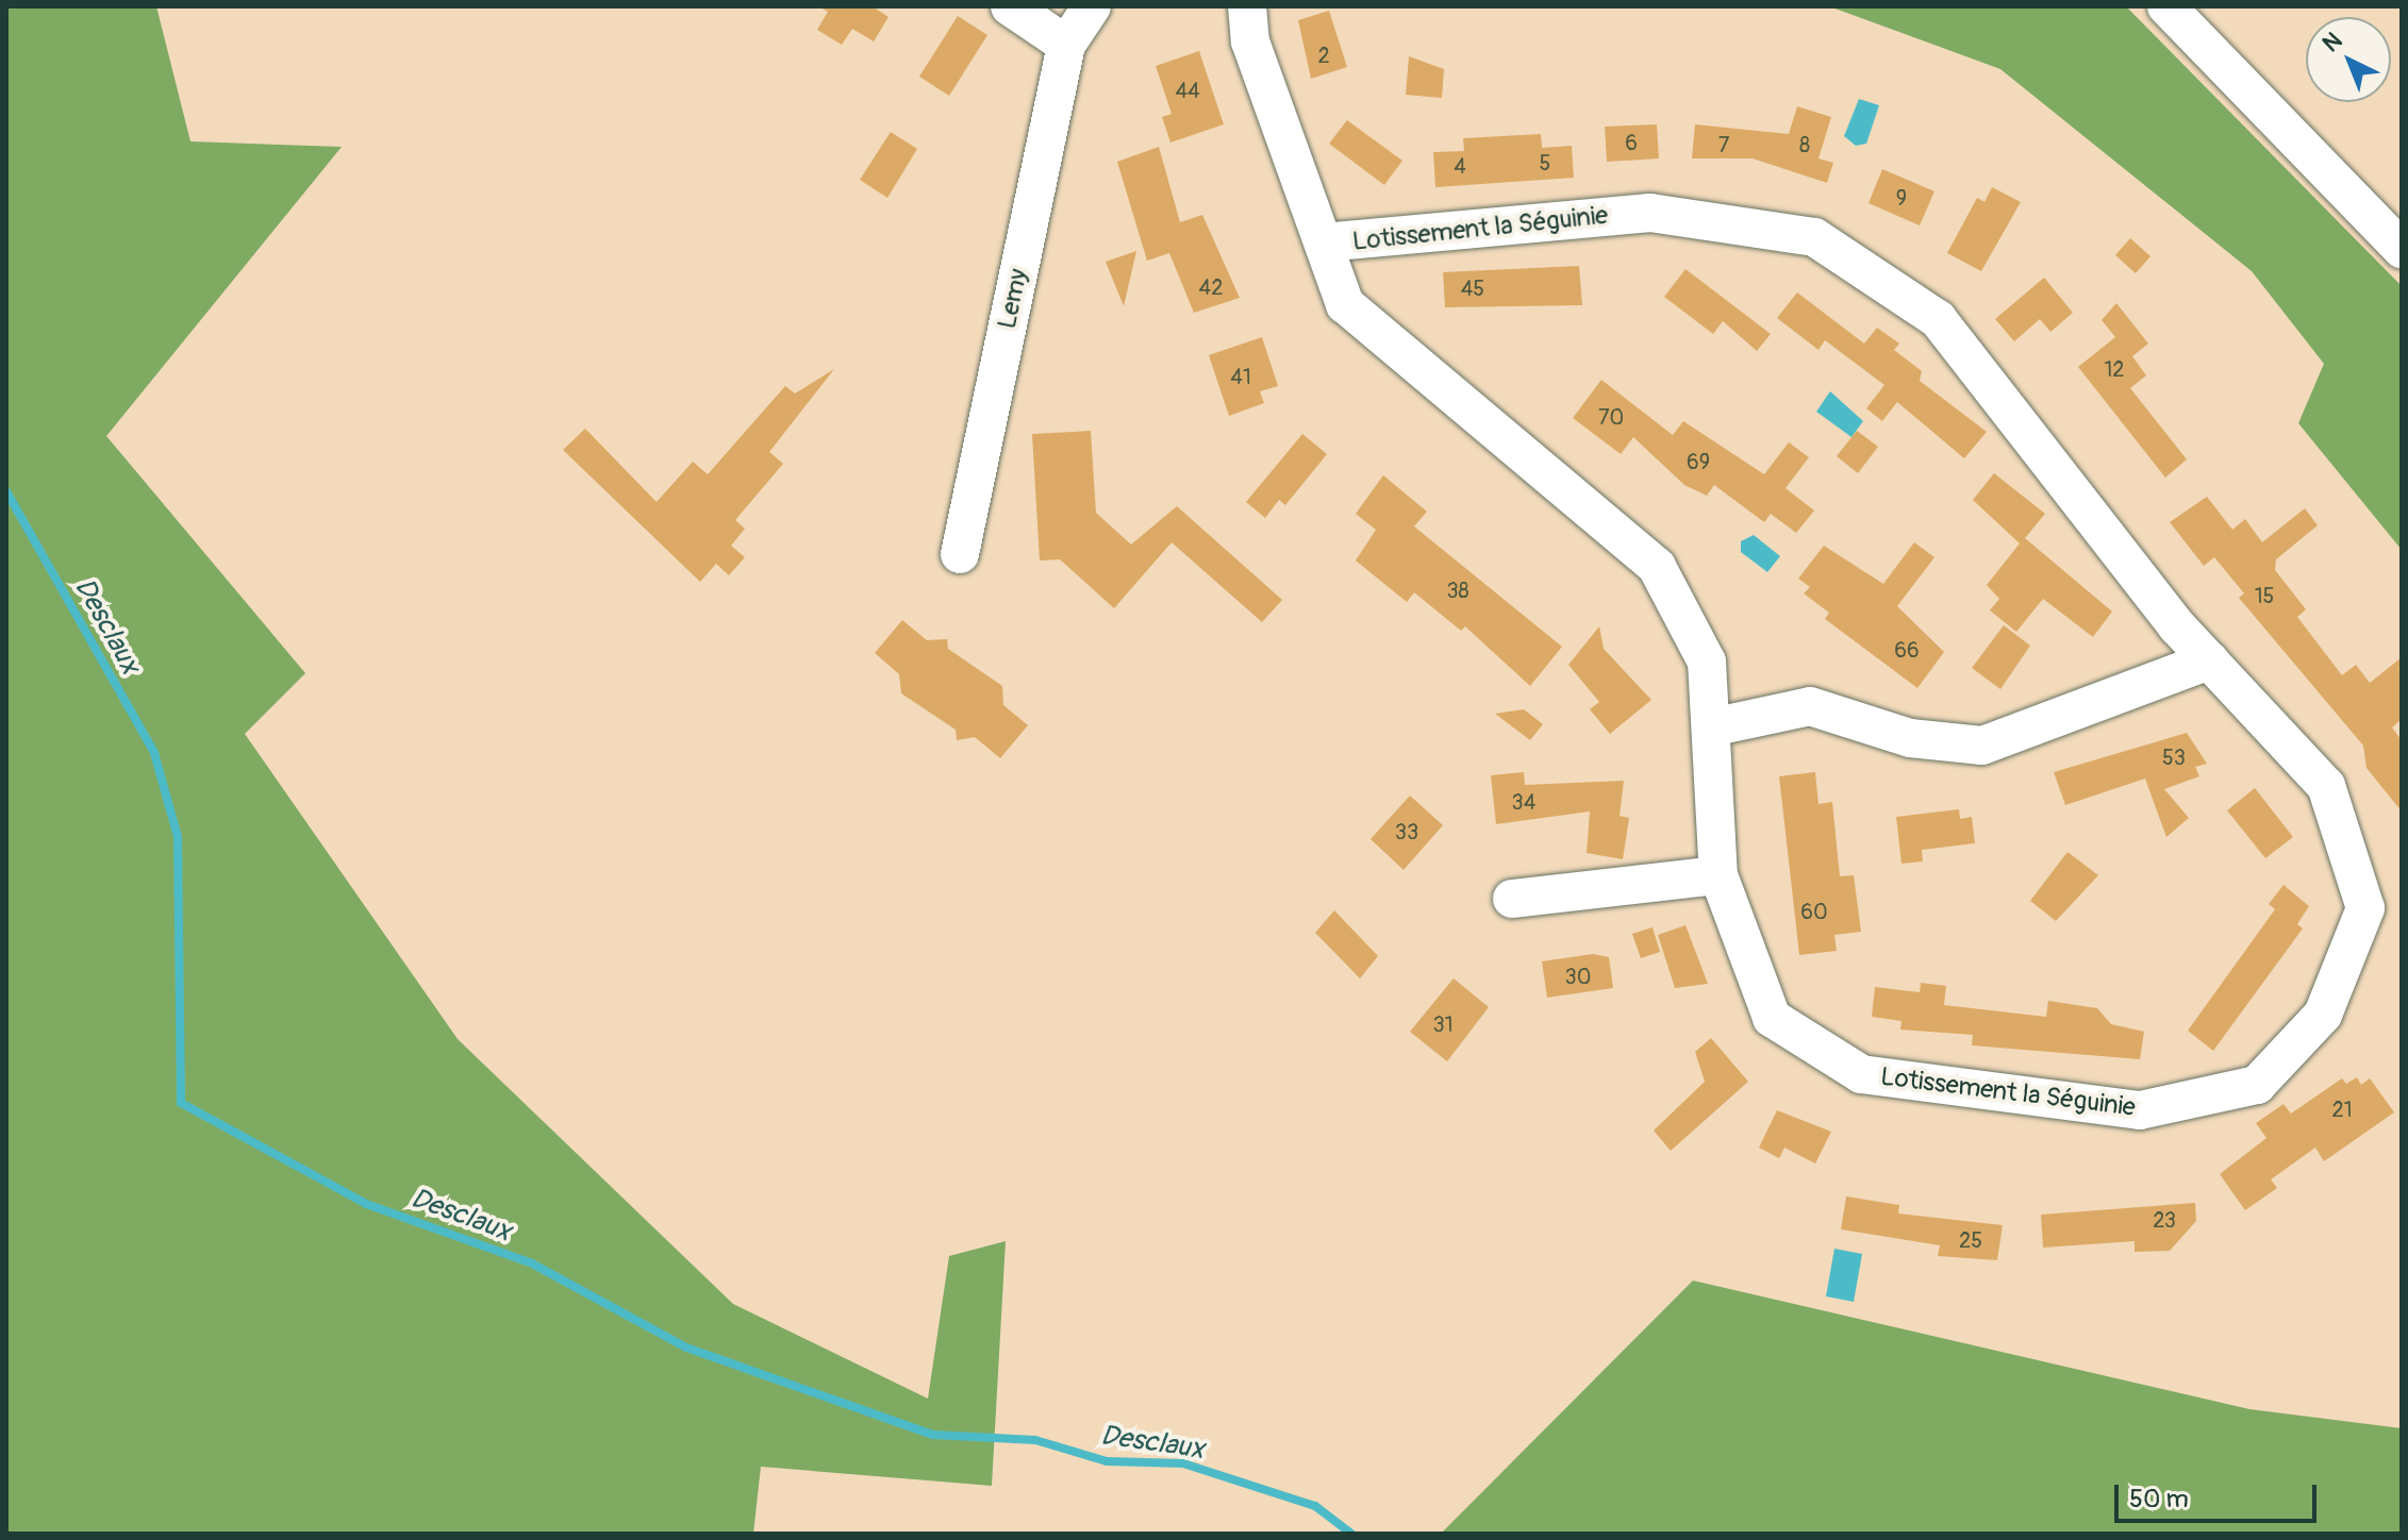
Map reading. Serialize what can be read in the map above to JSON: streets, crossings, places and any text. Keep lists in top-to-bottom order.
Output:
{
  "streets": {
    "street": ["Lotissement la Séguinie", "Lemy"]
  },
  "water": ["Desclaux"],
  "house_numbers": [
    "2",
    "44",
    "6",
    "7",
    "8",
    "5",
    "4",
    "9",
    "42",
    "45",
    "12",
    "41",
    "70",
    "69",
    "38",
    "15",
    "66",
    "53",
    "34",
    "33",
    "60",
    "30",
    "31",
    "21",
    "23",
    "25"
  ],
  "scale_bar": "50 m",
  "north": "top left"
}
